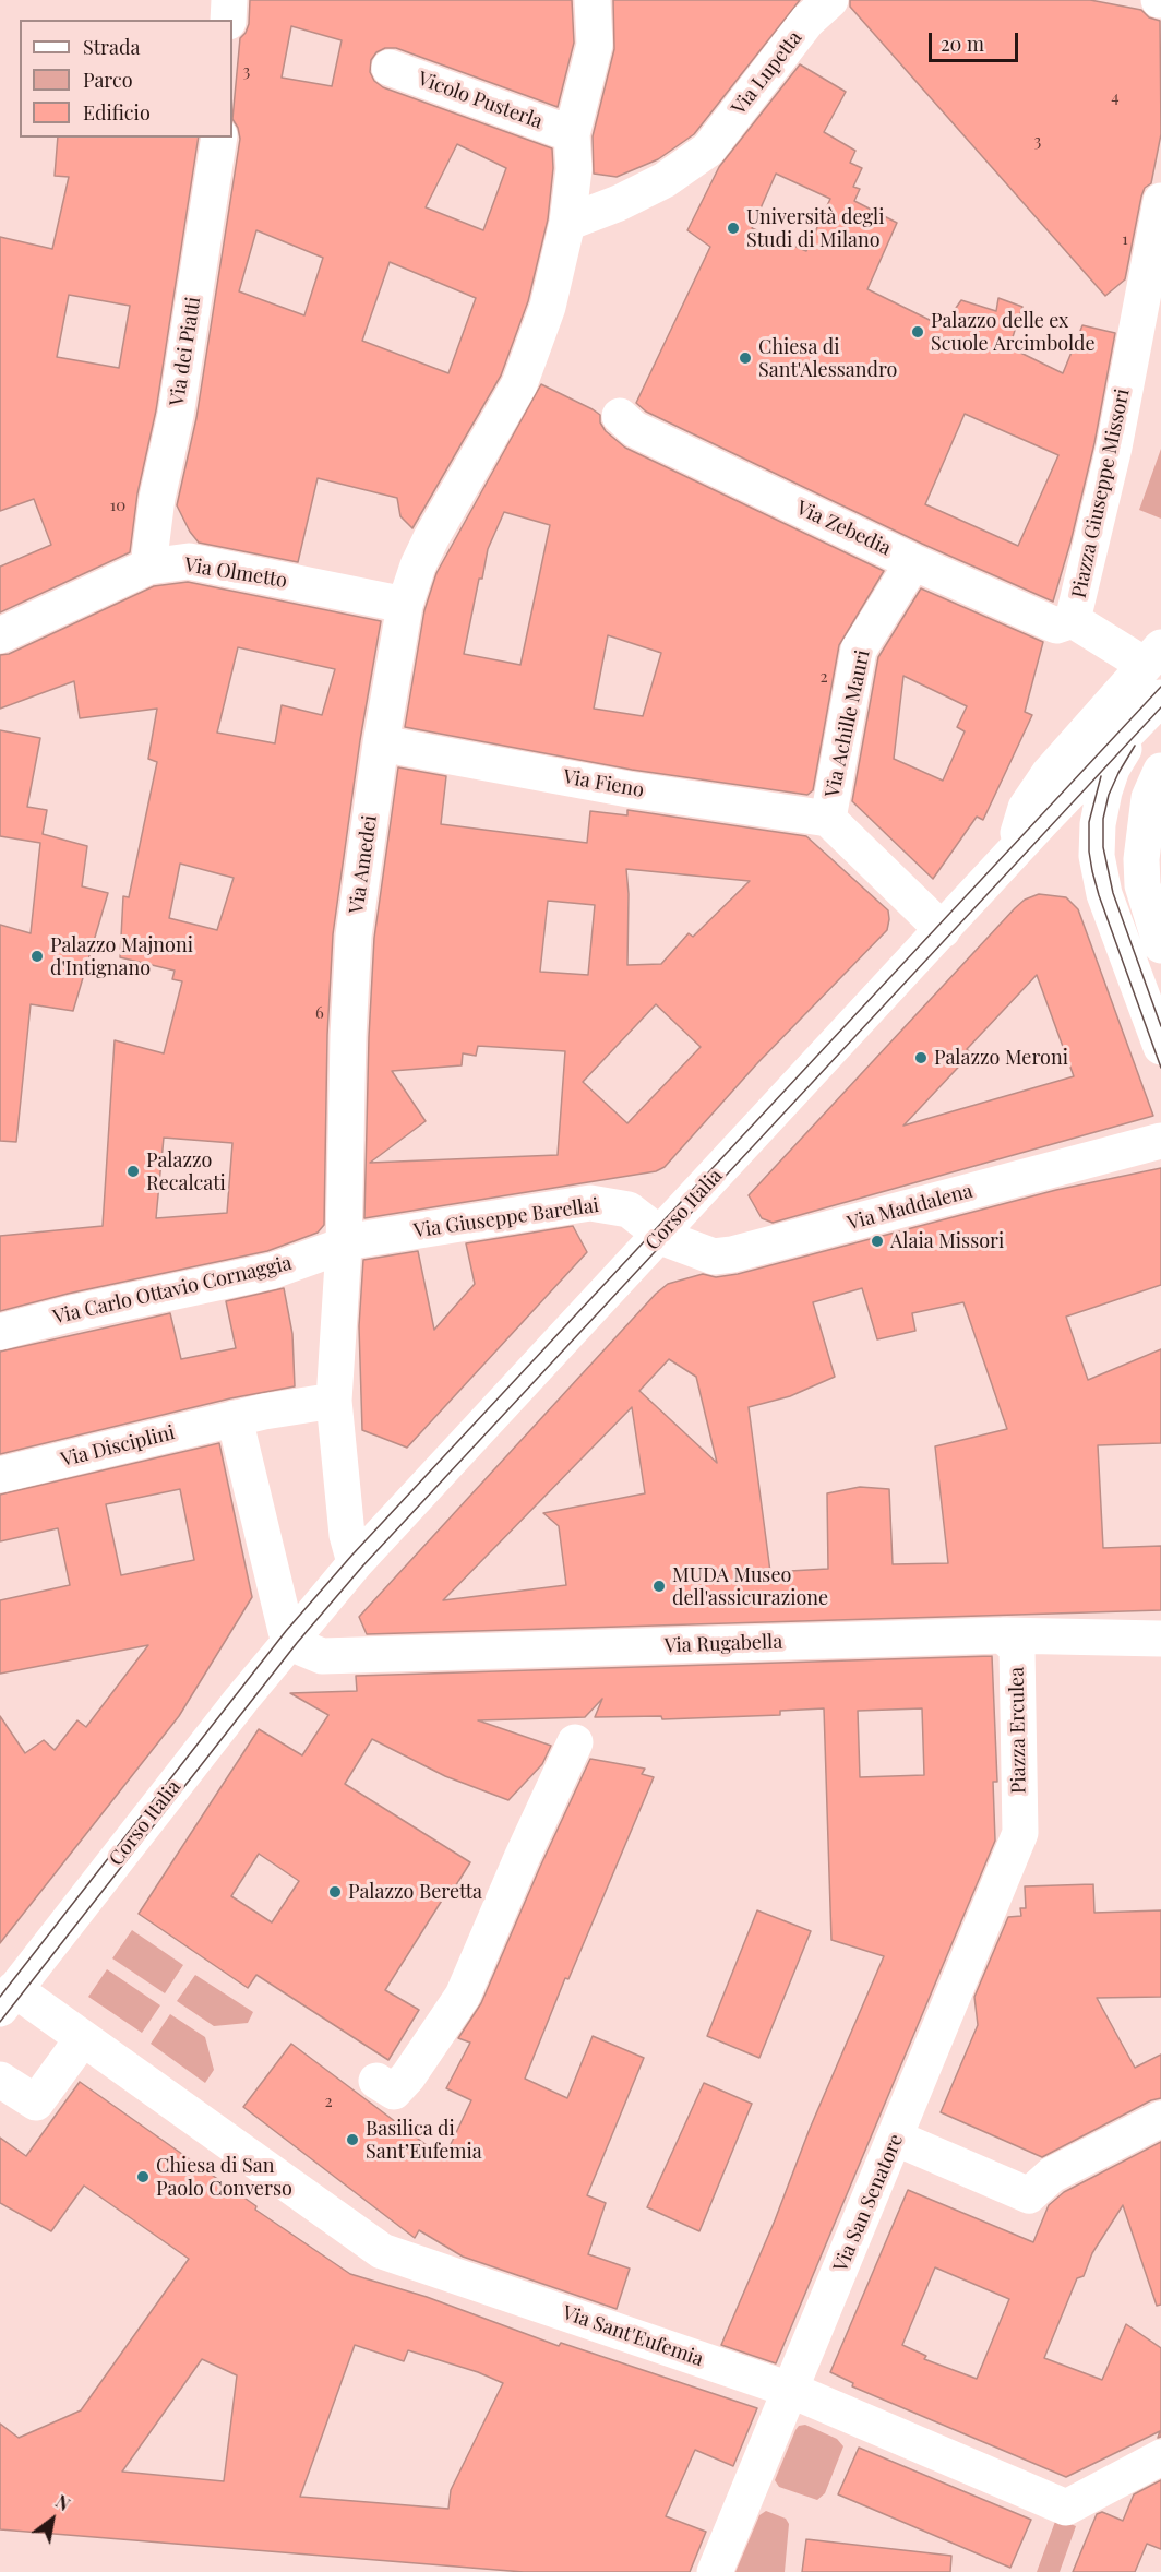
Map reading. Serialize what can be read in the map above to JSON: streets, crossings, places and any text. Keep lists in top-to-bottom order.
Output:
{
  "streets": {
    "street": [
      "Via Lupetta",
      "Vicolo Pusterla",
      "Via dei Piatti",
      "Piazza Giuseppe Missori",
      "Via Zebedia",
      "Via Olmetto",
      "Via Achille Mauri",
      "Via Fieno",
      "Via Amedei",
      "Via Maddalena",
      "Corso Italia",
      "Via Giuseppe Barellai",
      "Via Carlo Ottavio Cornaggia",
      "Via Disciplini",
      "Via Rugabella",
      "Piazza Erculea",
      "Via San Senatore",
      "Via Sant'Eufemia"
    ]
  },
  "crossings": [
    ["Via Lupetta", "Via Amedei"],
    ["Vicolo Pusterla", "Via Amedei"],
    ["Via dei Piatti", "Via Olmetto"],
    ["Piazza Giuseppe Missori", "Via Zebedia"],
    ["Piazza Giuseppe Missori", "Corso Italia"],
    ["Via Zebedia", "Via Achille Mauri"],
    ["Via Olmetto", "Via Amedei"],
    ["Via Achille Mauri", "Via Fieno"],
    ["Via Achille Mauri", "Corso Italia"],
    ["Via Fieno", "Via Amedei"],
    ["Via Amedei", "Corso Italia"],
    ["Via Amedei", "Via Giuseppe Barellai"],
    ["Via Amedei", "Via Carlo Ottavio Cornaggia"],
    ["Via Amedei", "Via Disciplini"],
    ["Via Maddalena", "Corso Italia"],
    ["Via Maddalena", "Via Giuseppe Barellai"],
    ["Corso Italia", "Via Giuseppe Barellai"],
    ["Corso Italia", "Via Rugabella"],
    ["Corso Italia", "Via Sant'Eufemia"],
    ["Via Giuseppe Barellai", "Via Carlo Ottavio Cornaggia"],
    ["Via Rugabella", "Piazza Erculea"],
    ["Piazza Erculea", "Via San Senatore"],
    ["Via San Senatore", "Via Sant'Eufemia"]
  ],
  "places": [
    "Università degli Studi di Milano",
    "Palazzo delle ex Scuole Arcimbolde",
    "Chiesa di Sant'Alessandro",
    "Palazzo Majnoni d'Intignano",
    "Palazzo Meroni",
    "Palazzo Recalcati",
    "Alaia Missori",
    "MUDA Museo dell'assicurazione",
    "Palazzo Beretta",
    "Basilica di Sant’Eufemia",
    "Chiesa di San Paolo Converso"
  ],
  "house_numbers": [
    "3",
    "4",
    "3",
    "1",
    "10",
    "2",
    "6",
    "2"
  ],
  "legend": ["Strada", "Parco", "Edificio"],
  "scale_bar": "20 m",
  "north": "top right"
}
